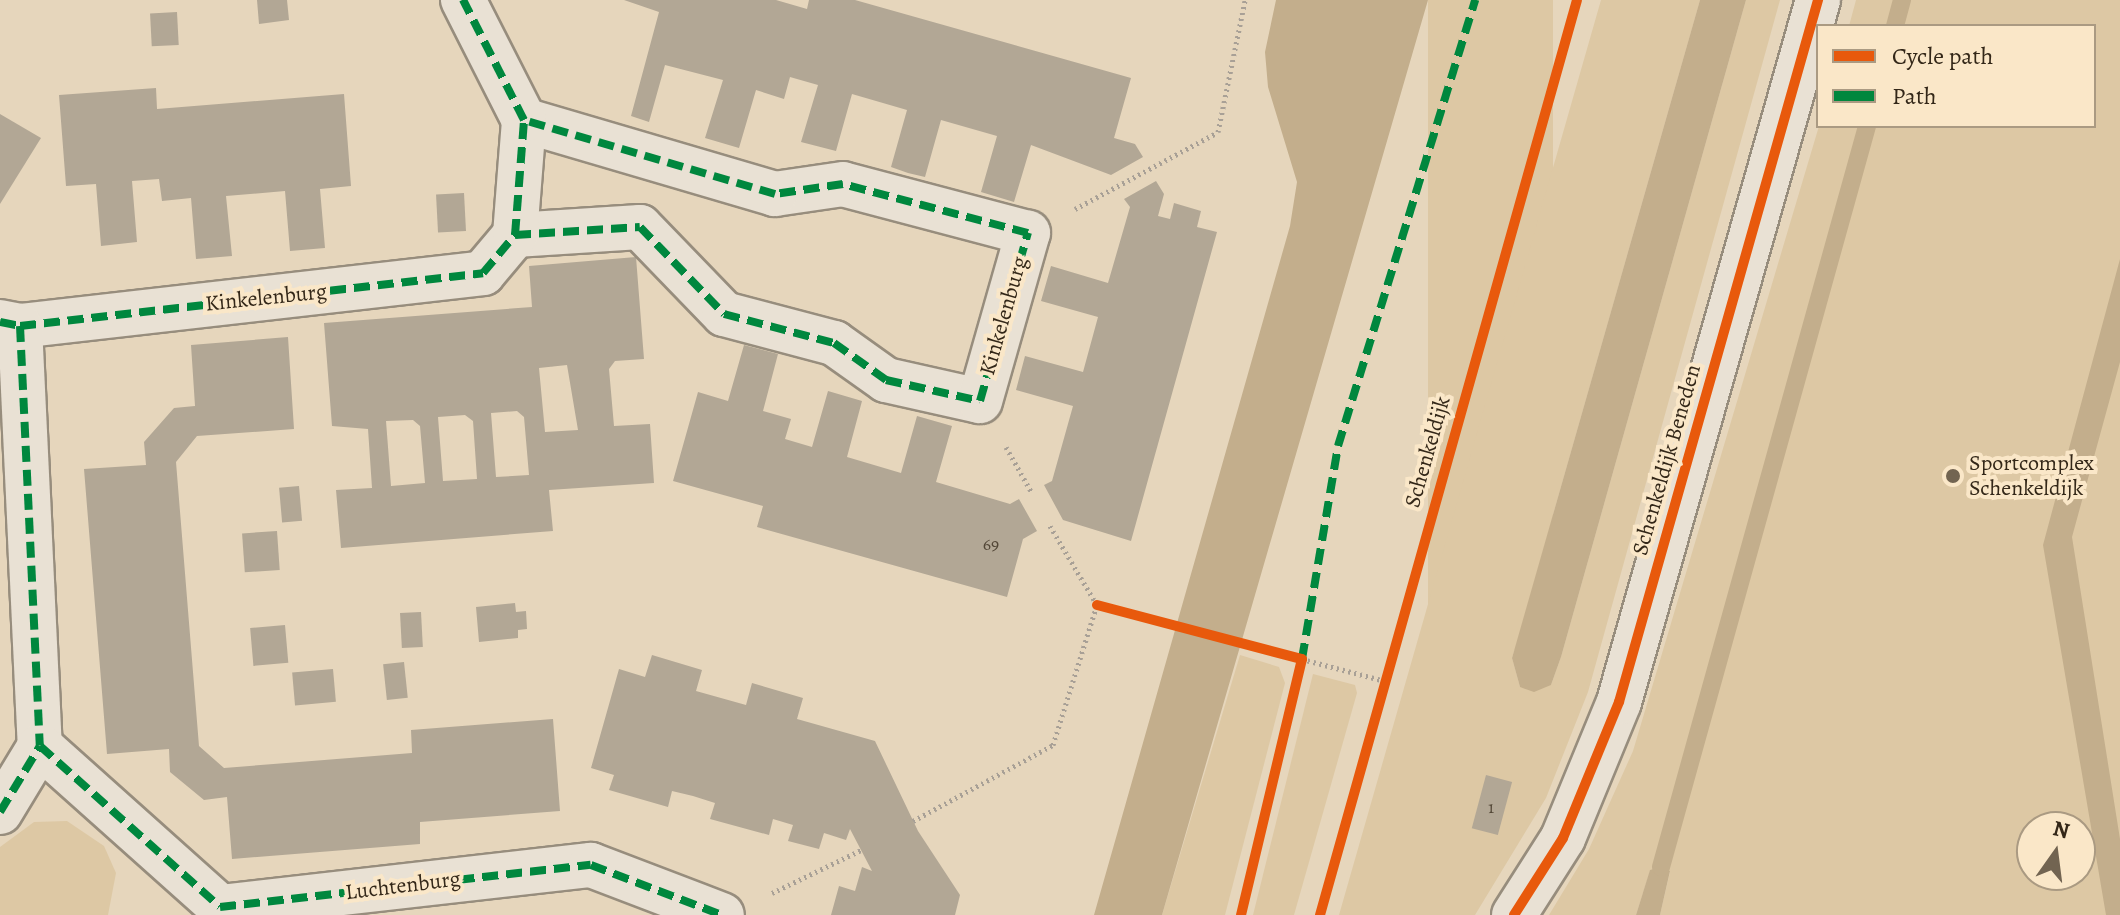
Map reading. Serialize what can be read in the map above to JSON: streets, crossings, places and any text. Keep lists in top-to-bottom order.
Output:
{
  "streets": {
    "street": ["Kinkelenburg", "Schenkeldijk Beneden", "Luchtenburg"],
    "cycle path": ["Schenkeldijk"]
  },
  "places": ["Sportcomplex Schenkeldijk"],
  "house_numbers": ["69", "1"],
  "legend": ["Cycle path", "Path"],
  "north": "top"
}
